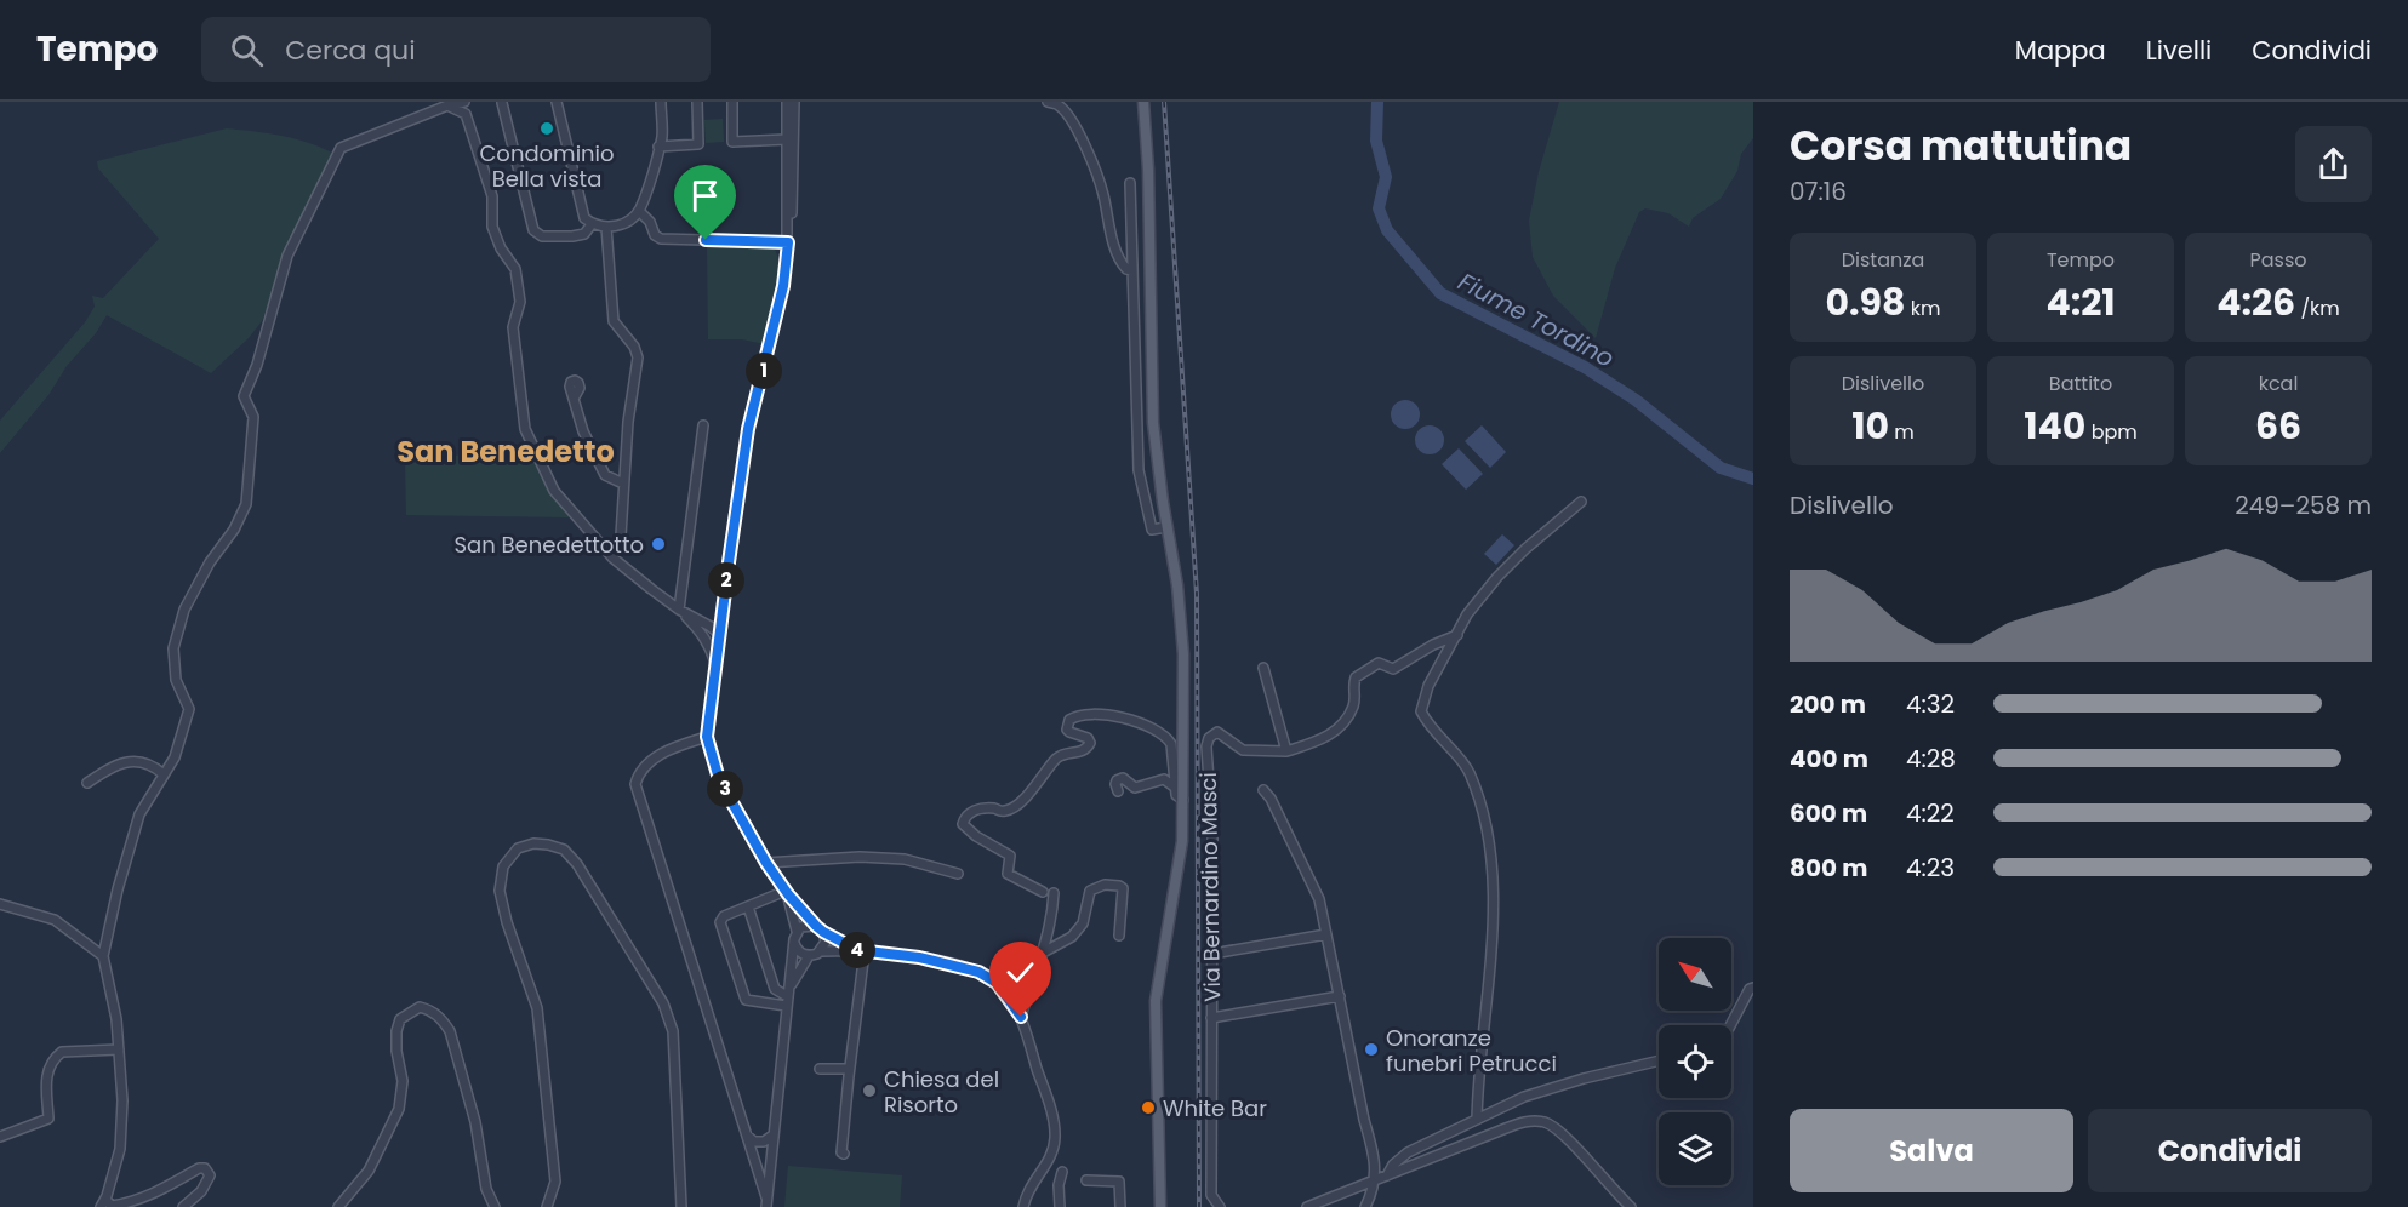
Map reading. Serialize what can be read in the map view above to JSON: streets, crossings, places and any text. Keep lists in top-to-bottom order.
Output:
{
  "streets": {
    "street": ["Via Bernardino Masci"]
  },
  "districts": ["San Benedetto"],
  "water": ["Fiume Tordino"],
  "places": [
    "Condominio Bella vista",
    "San Benedettotto",
    "Onoranze funebri Petrucci",
    "Chiesa del Risorto",
    "White Bar"
  ],
  "north": "top left",
  "page": {
    "header": "Tempo",
    "search": "Cerca qui",
    "nav": ["Mappa", "Livelli", "Condividi"],
    "heading": ["Corsa mattutina", "07:16"],
    "stats": [
      ["Distanza", "0.98 km"],
      ["Tempo", "4:21"],
      ["Passo", "4:26 /km"],
      ["Dislivello", "10 m"],
      ["Battito", "140 bpm"],
      ["kcal", "66"]
    ],
    "pins": [
      "1",
      "2",
      "3",
      "4"
    ],
    "chart": ["Dislivello", "249–258 m"],
    "list": [
      {
        "name": "200 m",
        "note": "4:32"
      },
      {
        "name": "400 m",
        "note": "4:28"
      },
      {
        "name": "600 m",
        "note": "4:22"
      },
      {
        "name": "800 m",
        "note": "4:23"
      }
    ],
    "buttons": ["Salva", "Condividi"]
  }
}
